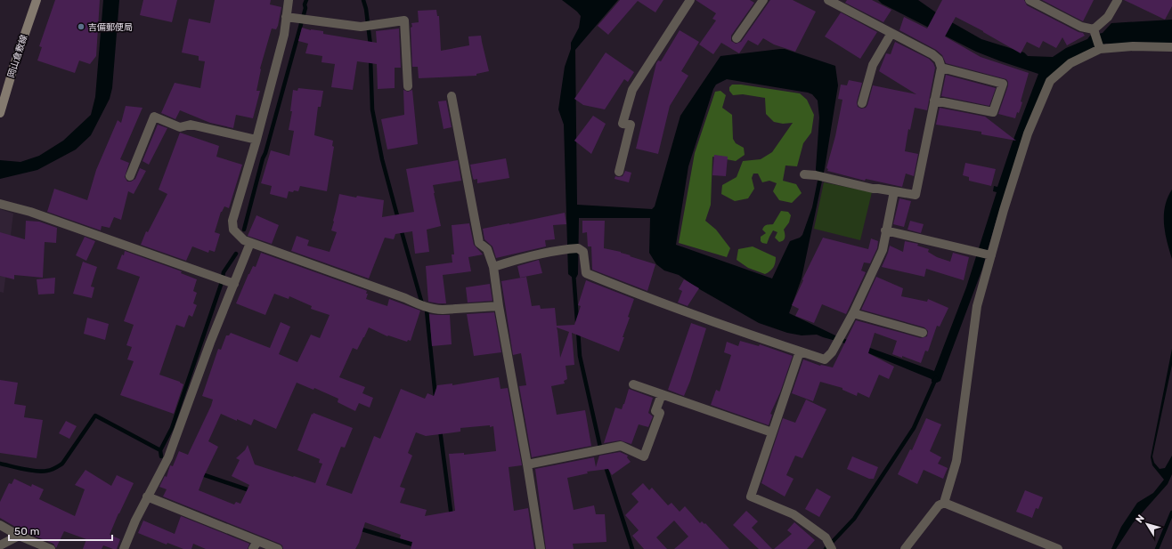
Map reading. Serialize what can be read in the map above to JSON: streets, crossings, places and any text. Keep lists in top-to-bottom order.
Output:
{
  "streets": {
    "main road": ["岡山倉敷線"]
  },
  "places": ["吉備郵便局"],
  "scale_bar": "50 m",
  "north": "top left"
}
